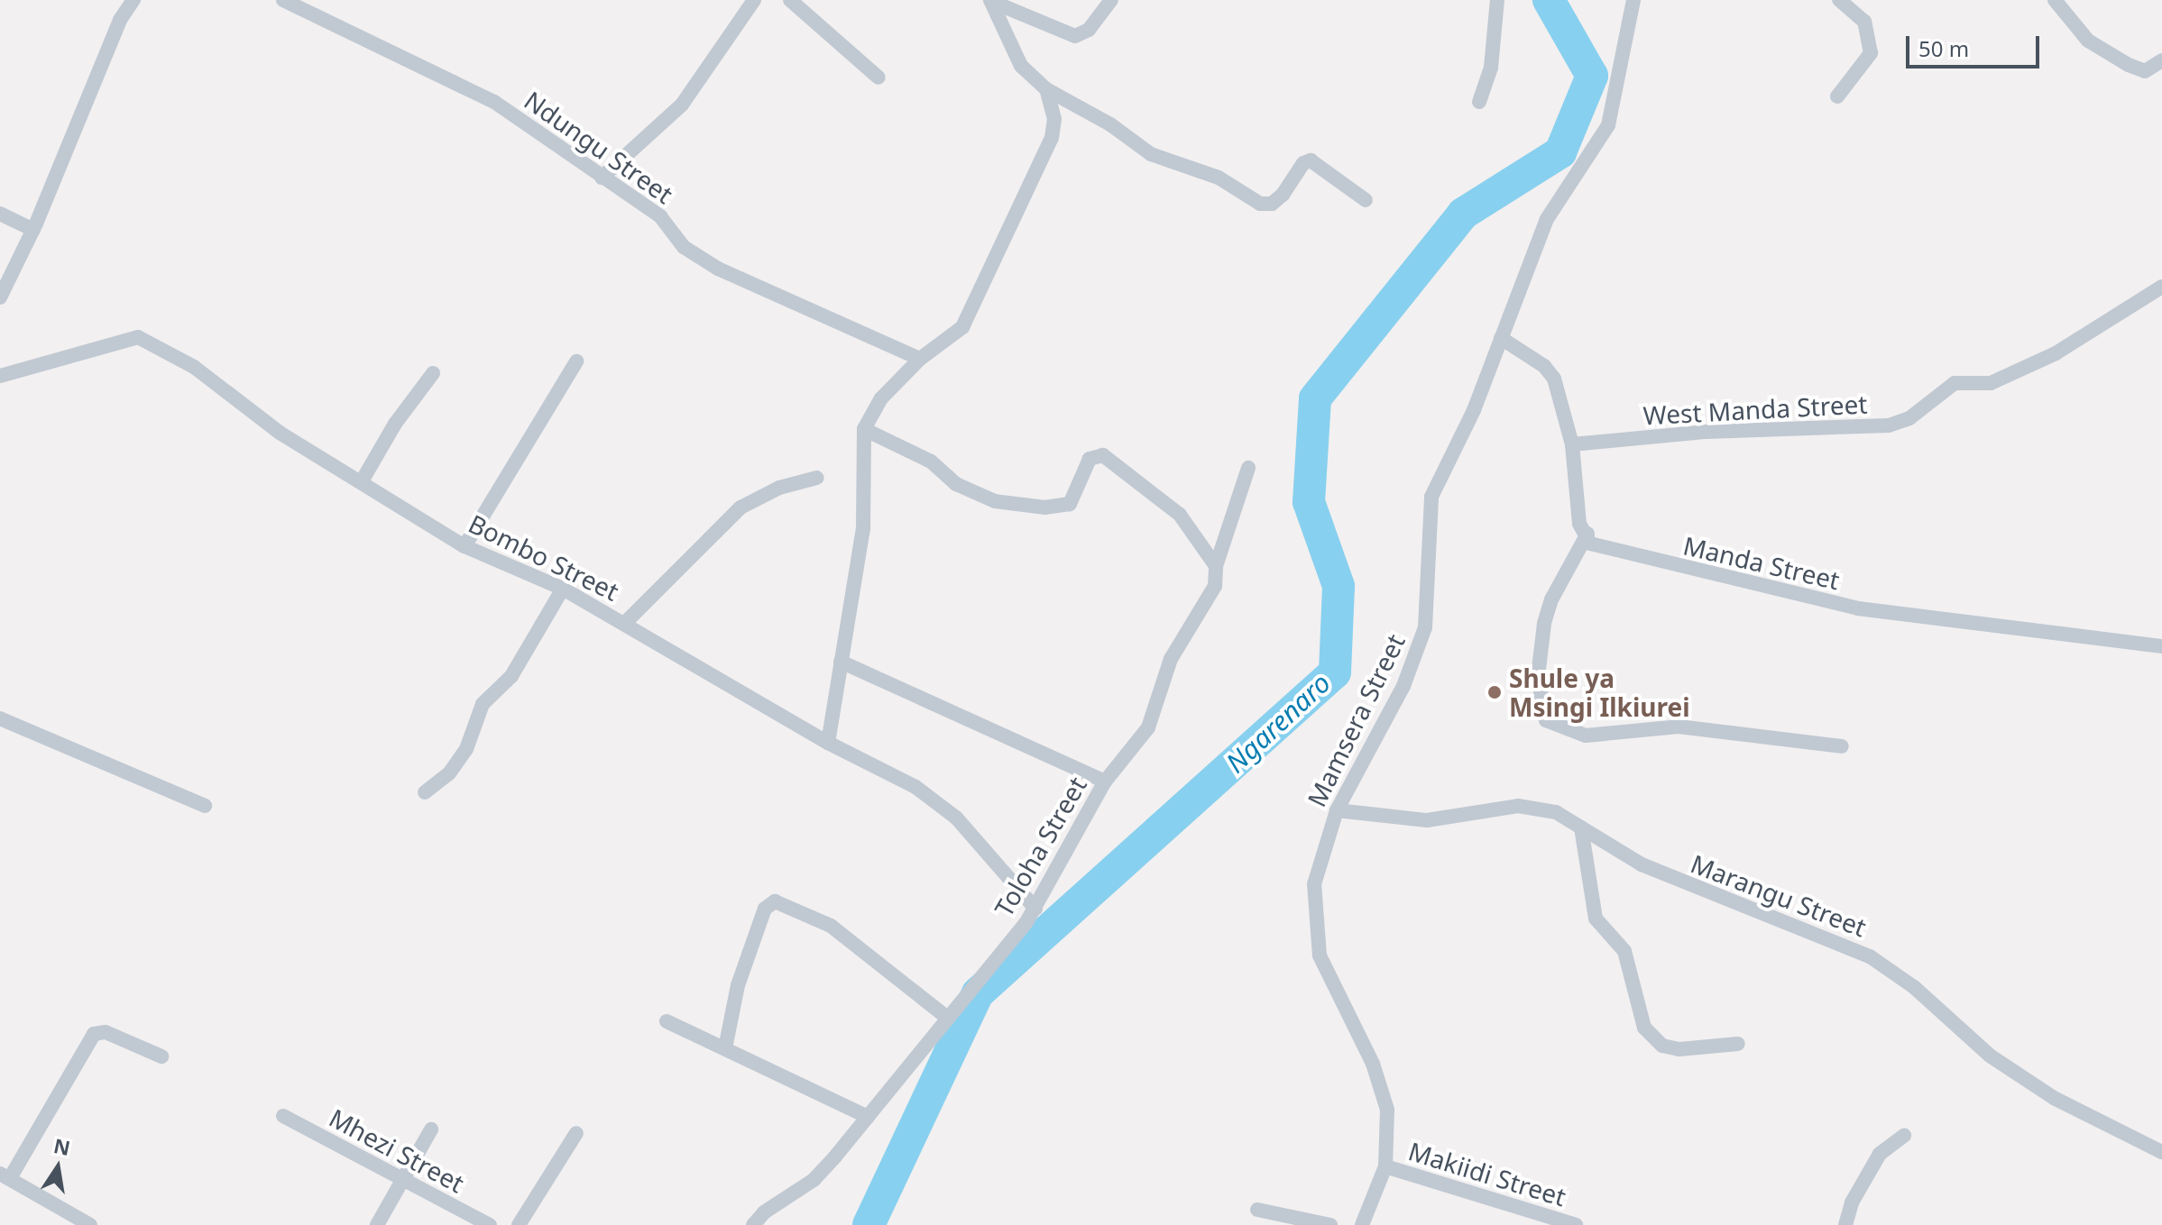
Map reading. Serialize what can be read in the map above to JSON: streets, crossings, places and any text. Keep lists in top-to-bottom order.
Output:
{
  "streets": {
    "street": [
      "Ndungu Street",
      "West Manda Street",
      "Bombo Street",
      "Manda Street",
      "Mamsera Street",
      "Toloha Street",
      "Marangu Street",
      "Mhezi Street",
      "Makiidi Street"
    ]
  },
  "crossings": [
    ["Bombo Street", "Toloha Street"],
    ["Mamsera Street", "Marangu Street"],
    ["Mamsera Street", "Makiidi Street"]
  ],
  "water": ["Ngarenaro"],
  "places": ["Shule ya Msingi Ilkiurei"],
  "scale_bar": "50 m",
  "north": "top"
}
